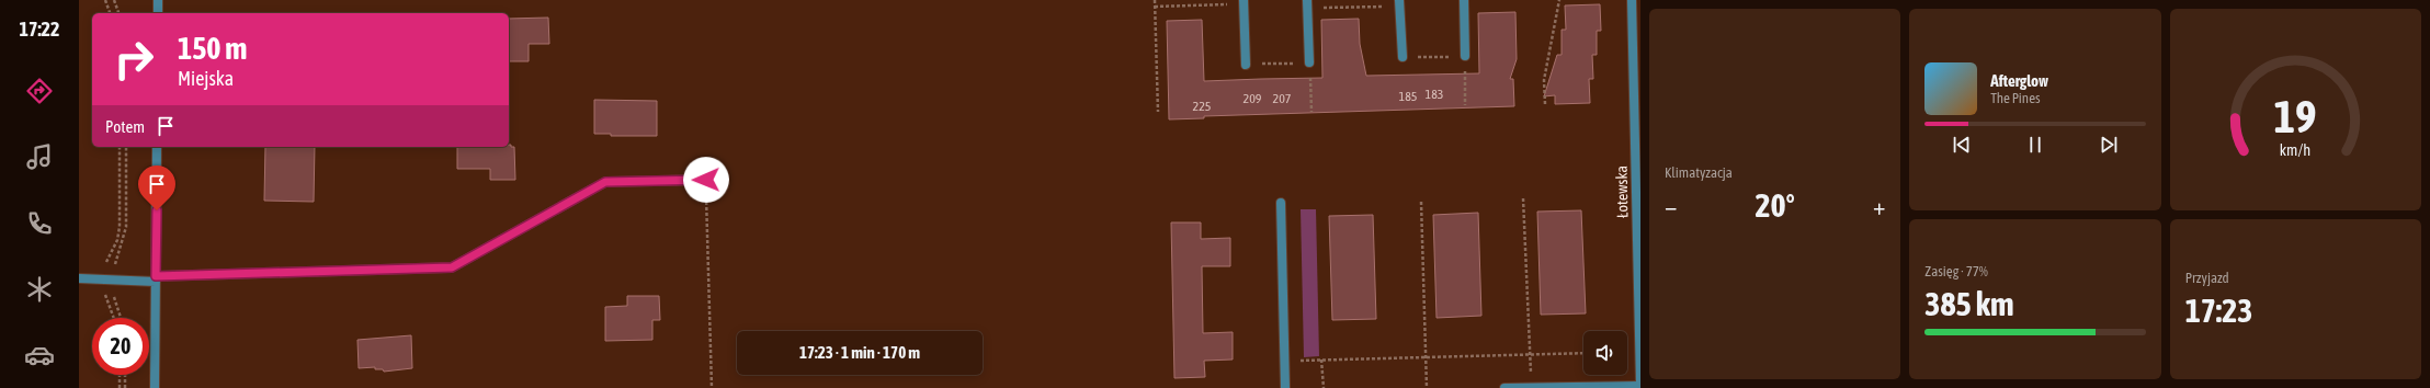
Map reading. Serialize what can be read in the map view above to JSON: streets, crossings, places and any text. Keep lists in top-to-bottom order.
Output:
{
  "streets": {
    "street": ["Łotewska"]
  },
  "house_numbers": [
    "183",
    "185",
    "209",
    "207",
    "225"
  ],
  "page": {
    "tabs": "17:22",
    "tile": [
      "Klimatyzacja",
      ["Zasięg · 77%", "385 km"],
      ["Przyjazd", "17:23"]
    ],
    "turn": ["150 m", "Miejska"],
    "song": ["Afterglow", "The Pines"],
    "then": "Potem",
    "heat": ["−", "20°", "+"],
    "limit": "20",
    "trip": "17:23 · 1 min · 170 m",
    "gauge": ["19", "km/h"]
  }
}
